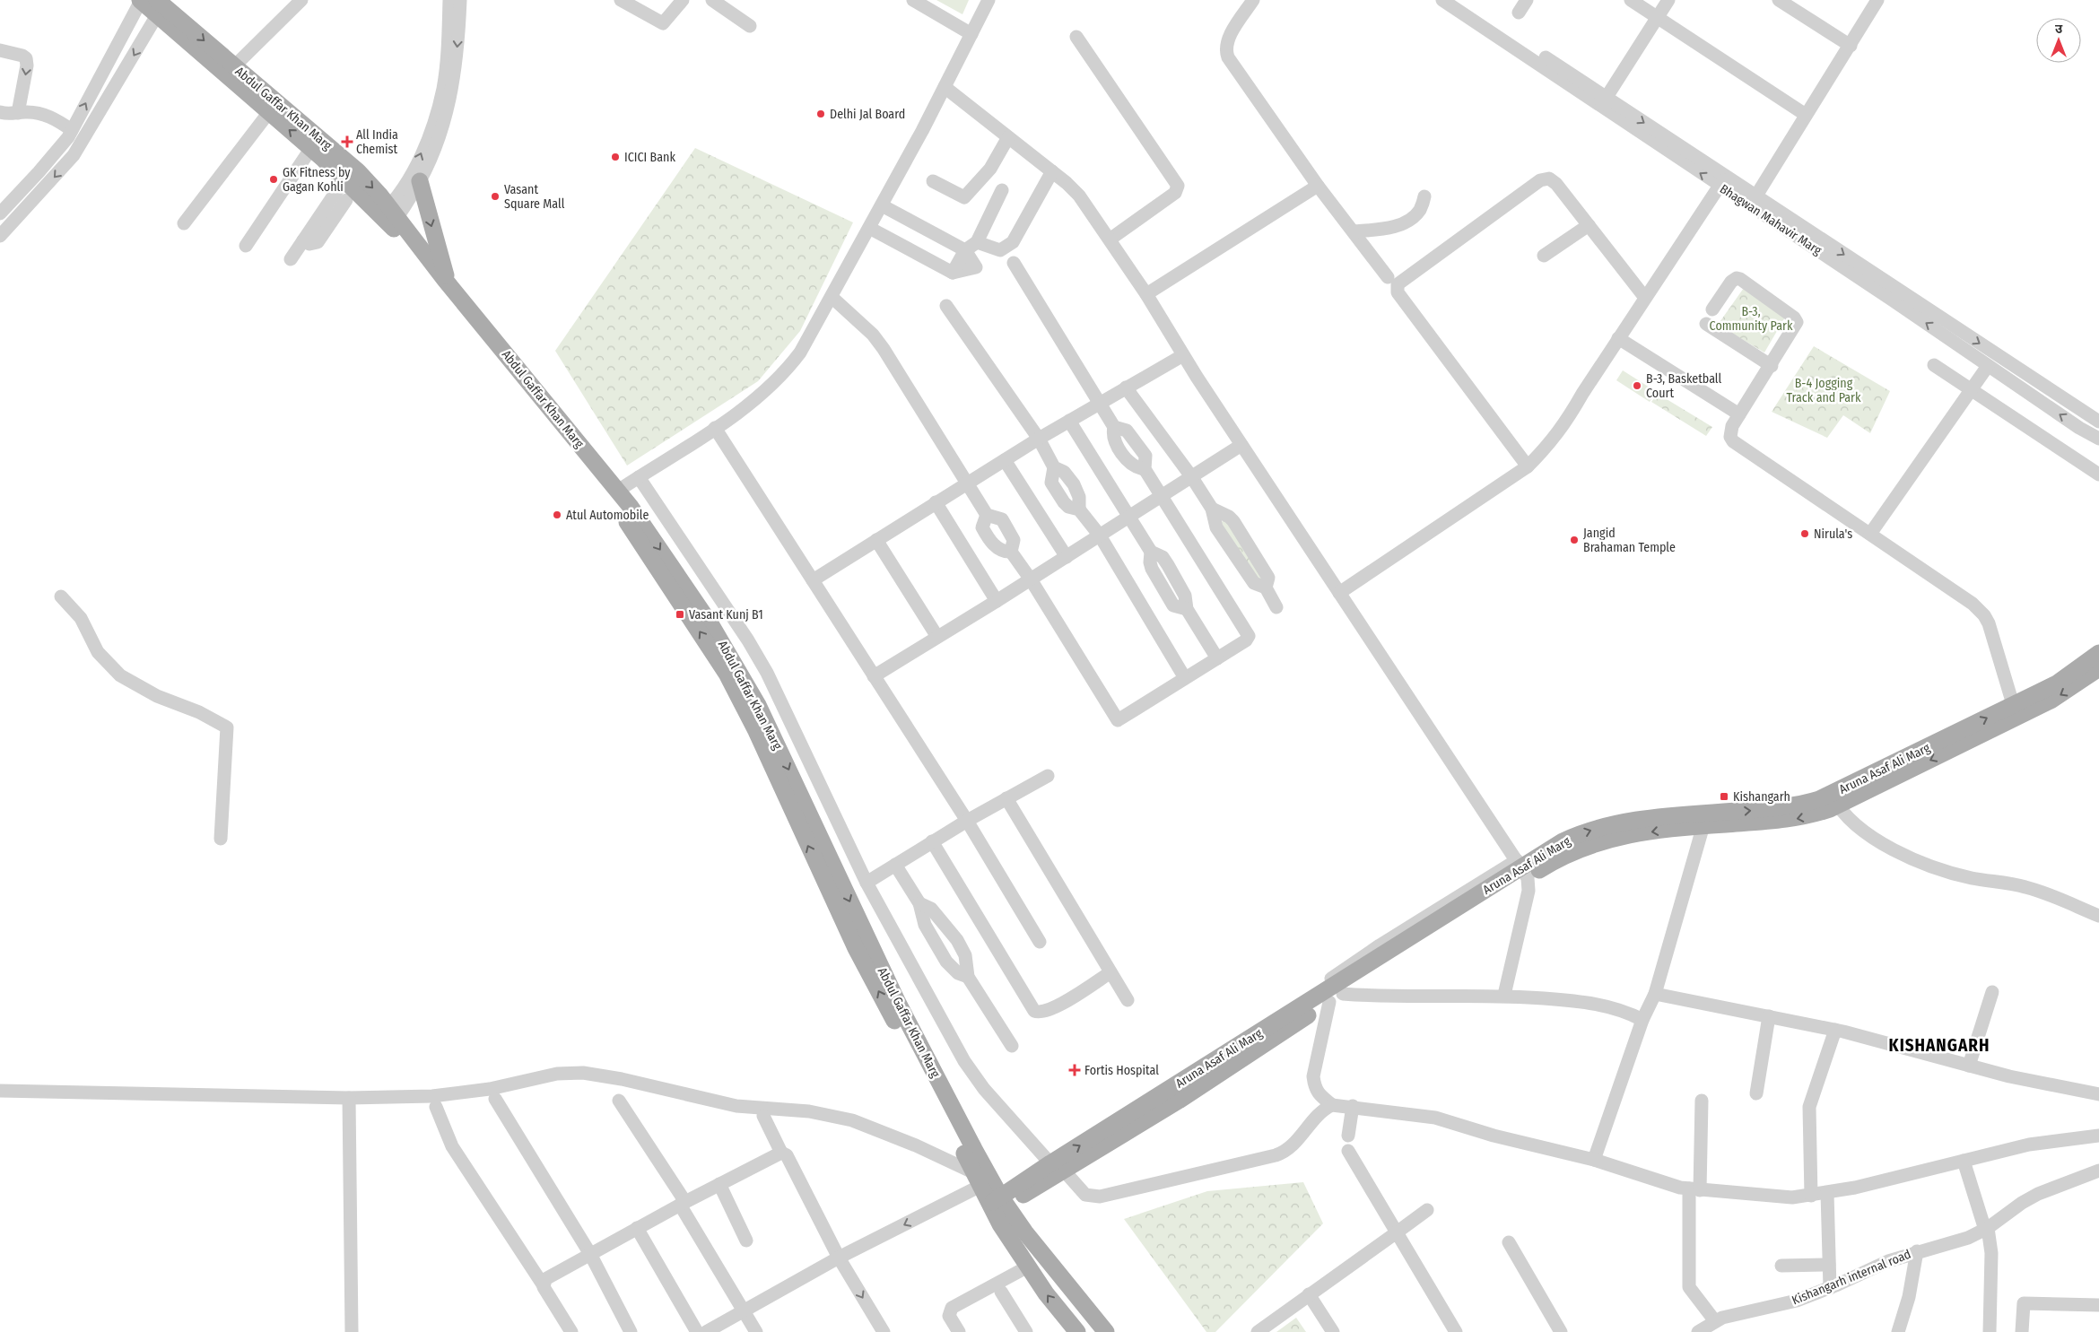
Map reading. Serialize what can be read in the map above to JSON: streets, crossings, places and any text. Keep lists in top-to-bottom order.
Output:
{
  "streets": {
    "main road": ["Abdul Gaffar Khan Marg", "Aruna Asaf Ali Marg"],
    "street": ["Bhagwan Mahavir Marg", "Kishangarh internal road"]
  },
  "crossings": [
    ["Abdul Gaffar Khan Marg", "Aruna Asaf Ali Marg"]
  ],
  "districts": ["KISHANGARH"],
  "parks": ["B-3, Community Park", "B-4 Jogging Track and Park"],
  "places": {
    "other": [
      "Delhi Jal Board",
      "ICICI Bank",
      "GK Fitness by Gagan Kohli",
      "Vasant Square Mall",
      "B-3, Basketball Court",
      "Atul Automobile",
      "Nirula's",
      "Jangid Brahaman Temple"
    ],
    "health": ["All India Chemist", "Fortis Hospital"],
    "transit": ["Vasant Kunj B1", "Kishangarh"]
  },
  "north": "top"
}
